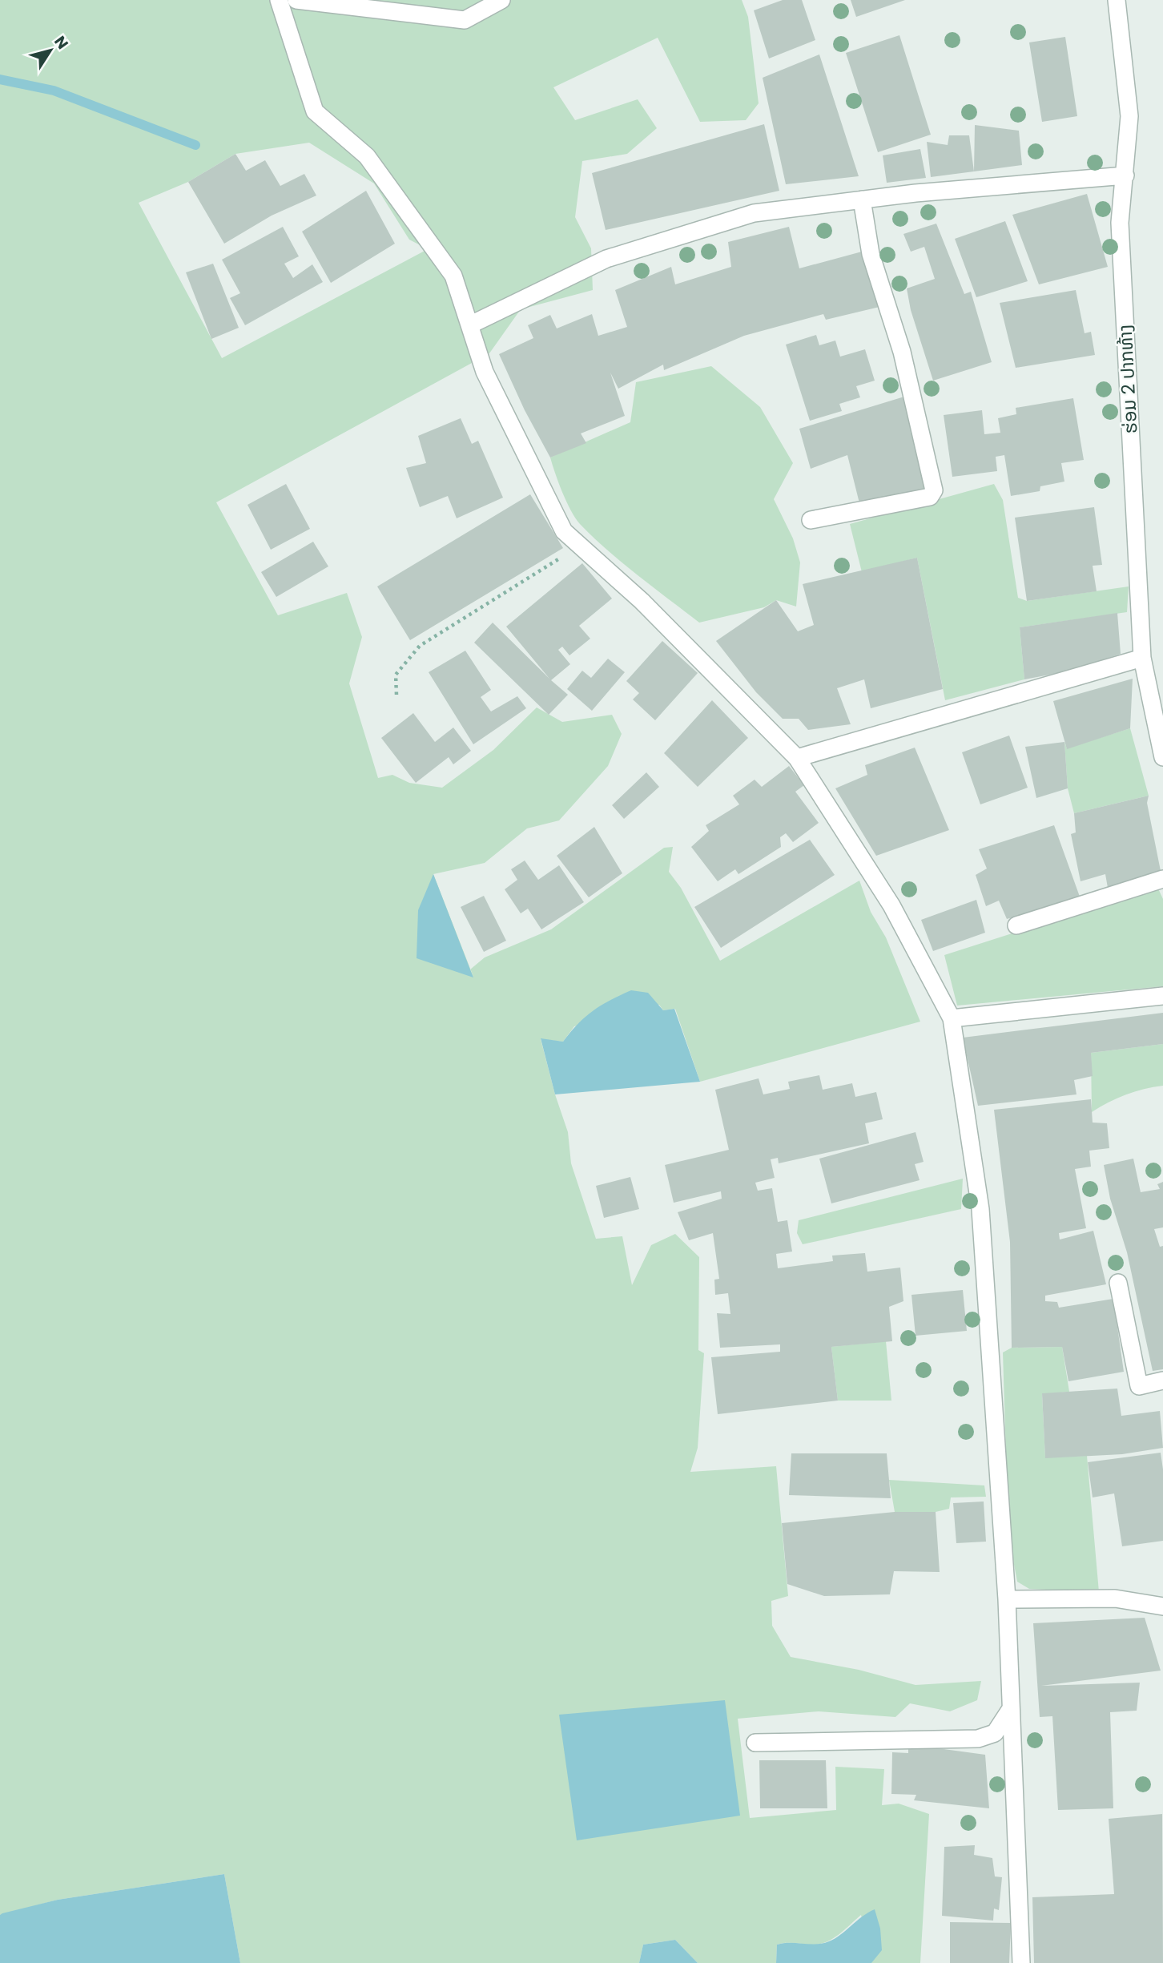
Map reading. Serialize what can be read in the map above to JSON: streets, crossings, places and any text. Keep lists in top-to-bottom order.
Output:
{
  "streets": {
    "street": ["ຮ່ອມ 2 ປາກທ້າງ"]
  },
  "north": "top right"
}
